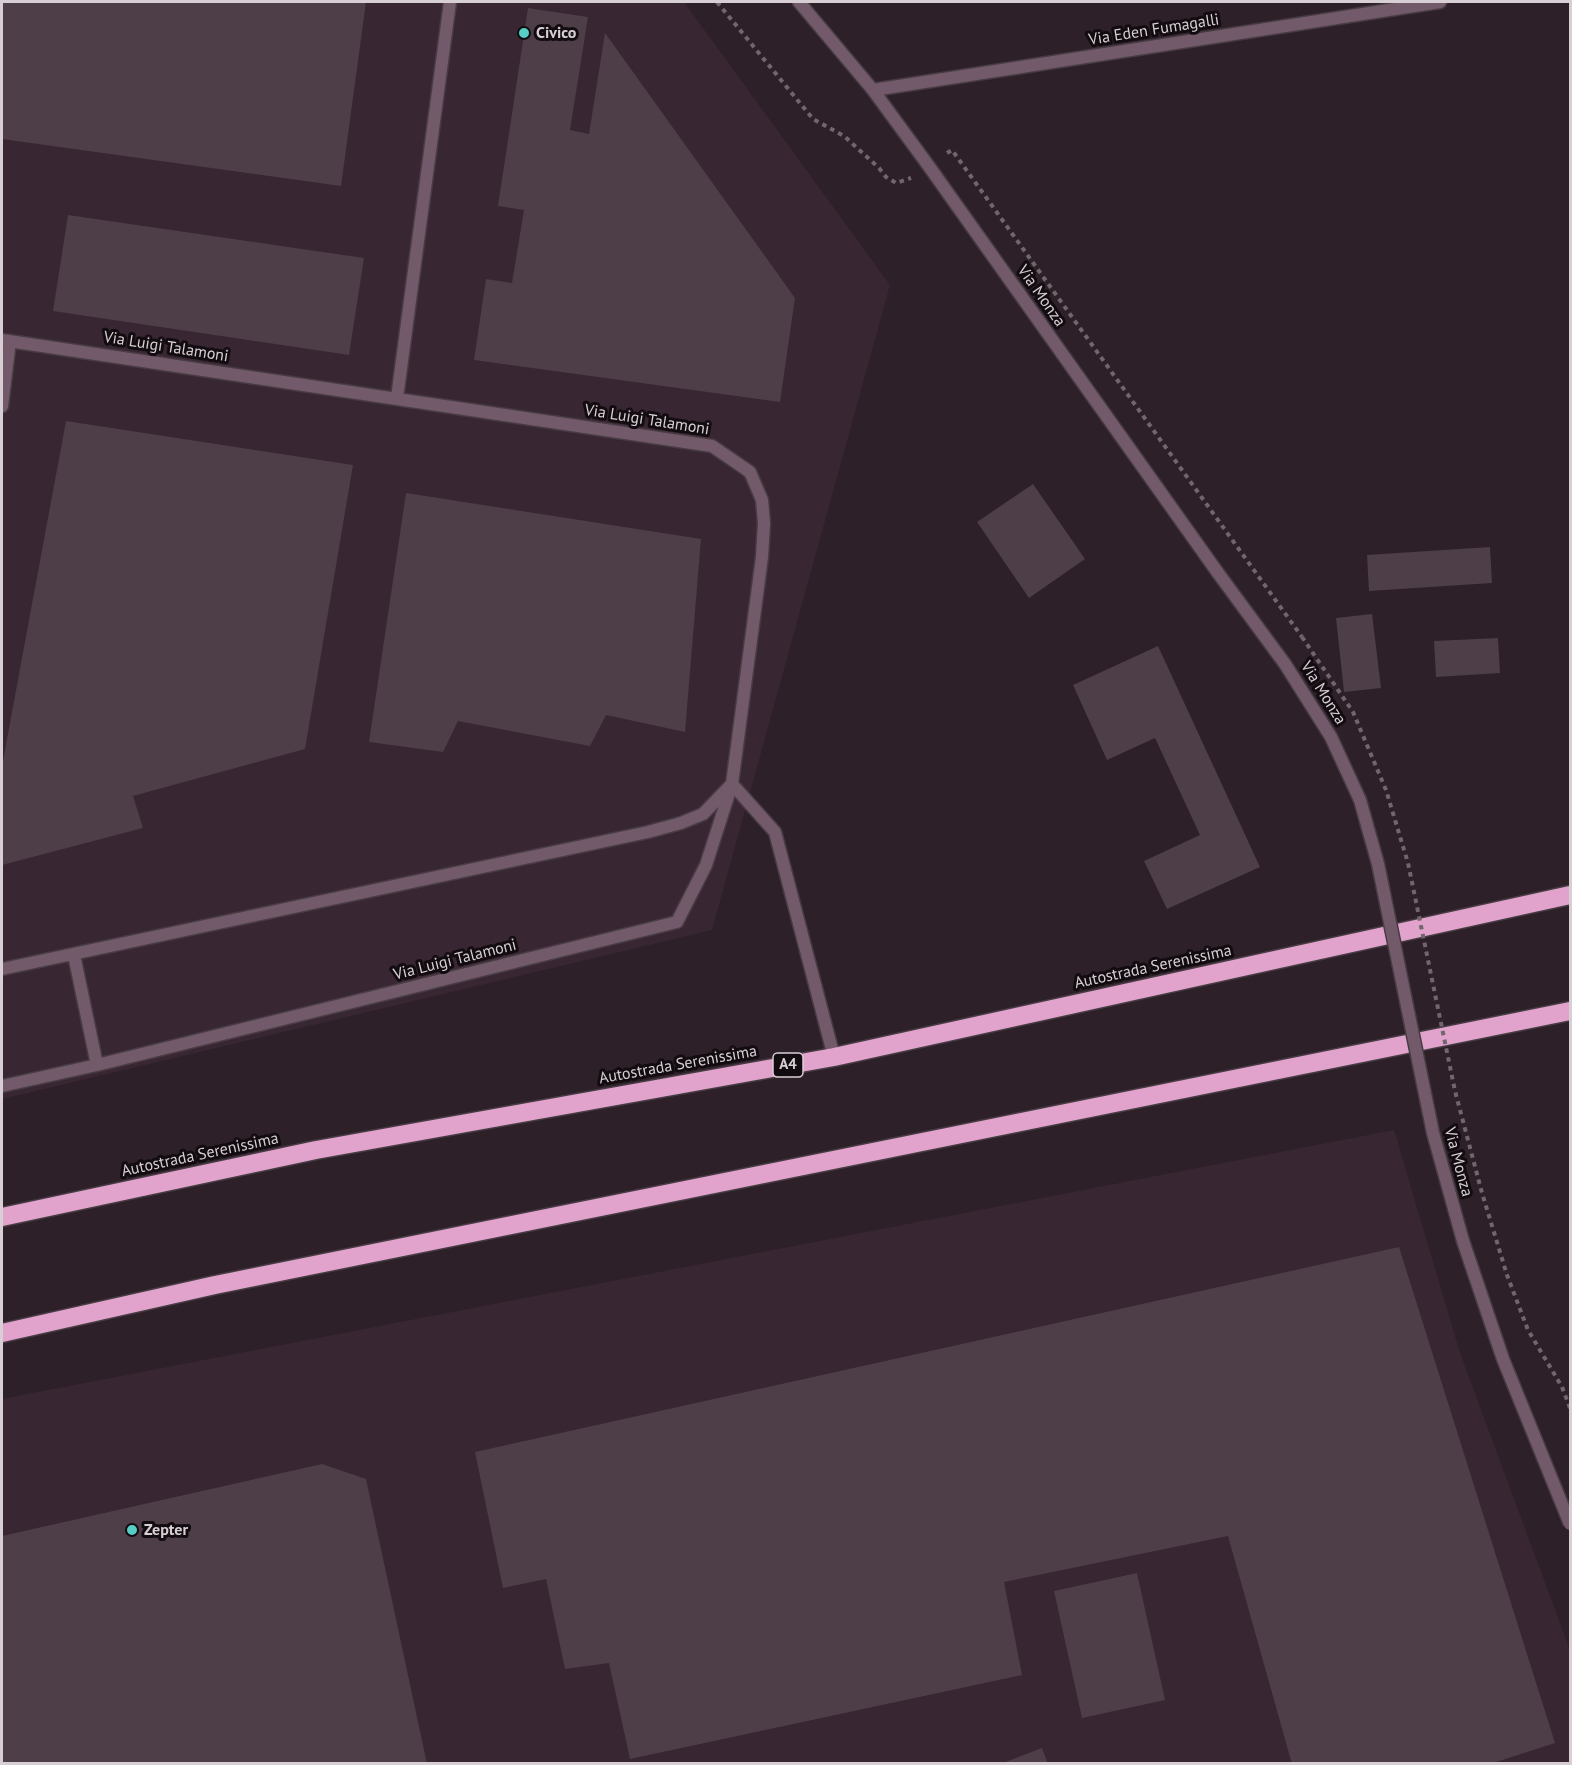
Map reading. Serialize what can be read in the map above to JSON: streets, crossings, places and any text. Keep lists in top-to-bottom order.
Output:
{
  "streets": {
    "highway": ["Autostrada Serenissima", "A4"],
    "street": ["Via Eden Fumagalli", "Via Monza", "Via Luigi Talamoni"]
  },
  "crossings": [
    ["Via Eden Fumagalli", "Via Monza"]
  ],
  "places": ["Civico", "Zepter"]
}
